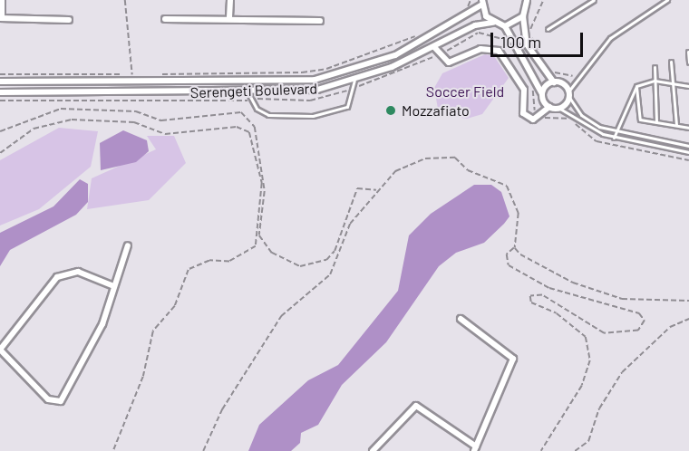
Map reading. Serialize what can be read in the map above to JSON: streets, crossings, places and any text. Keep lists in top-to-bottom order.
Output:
{
  "streets": {
    "street": ["Serengeti Boulevard"]
  },
  "parks": ["Soccer Field"],
  "places": ["Mozzafiato"],
  "scale_bar": "100 m"
}
